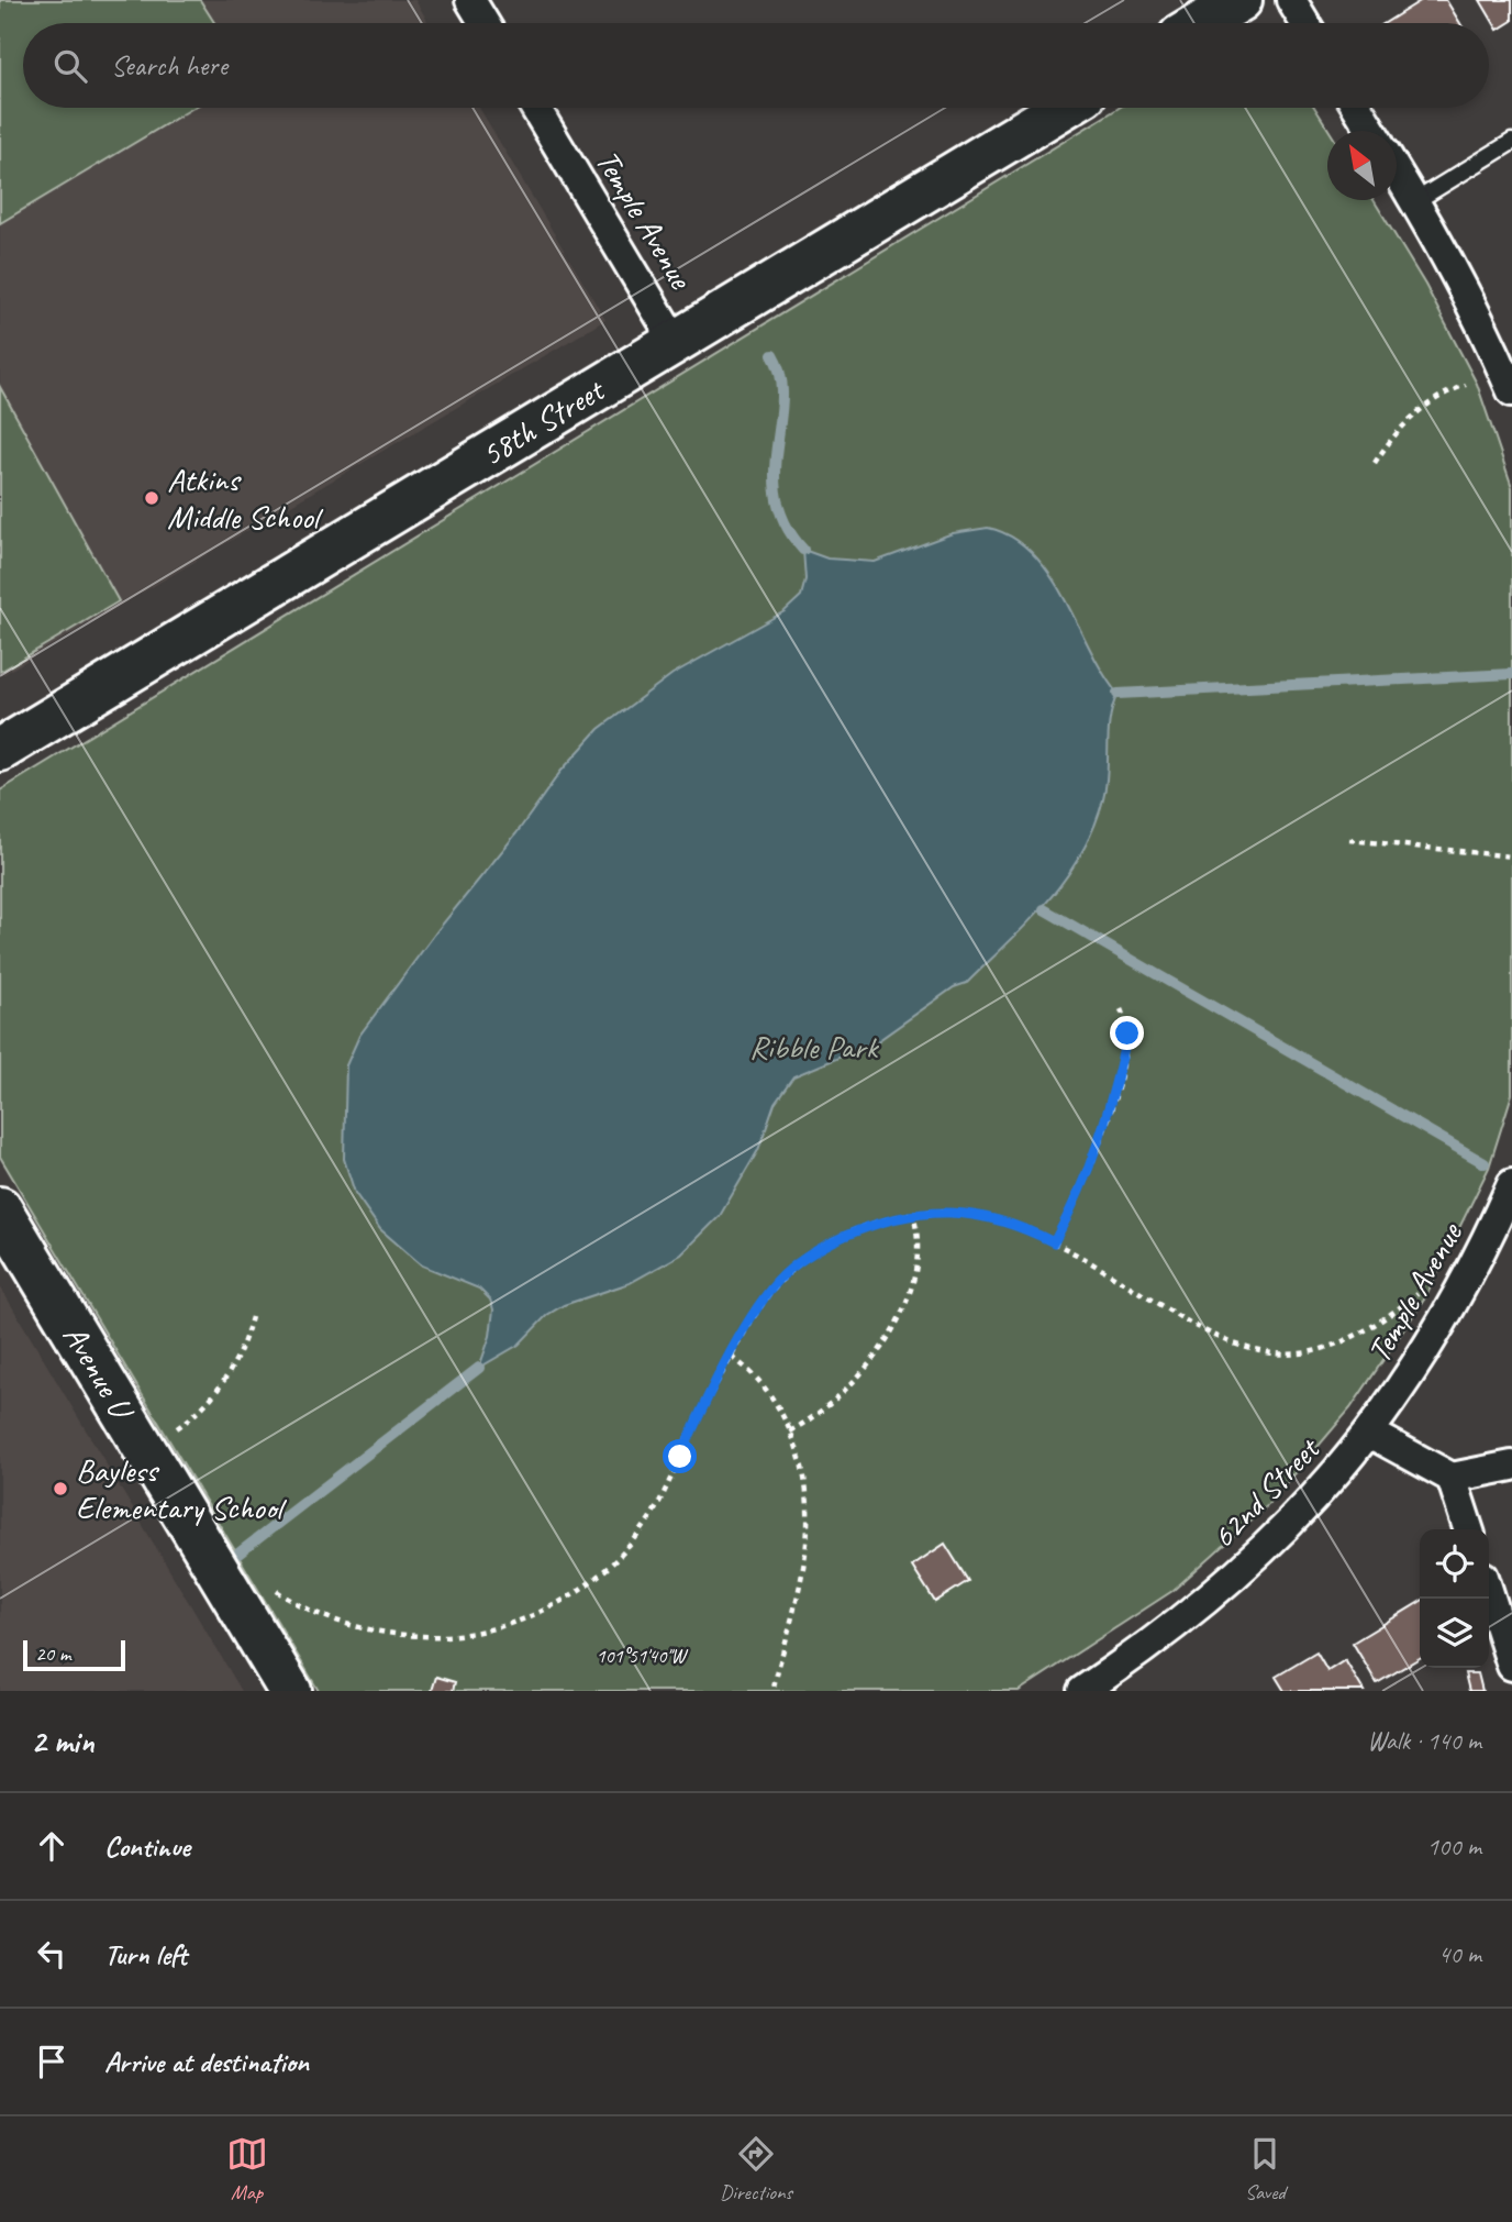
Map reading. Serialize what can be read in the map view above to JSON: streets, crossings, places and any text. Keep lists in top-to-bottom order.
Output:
{
  "streets": {
    "street": [
      "Temple Avenue",
      "58th Street",
      "Avenue U",
      "62nd Street"
    ]
  },
  "crossings": [
    ["Temple Avenue", "58th Street"],
    ["Temple Avenue", "62nd Street"]
  ],
  "parks": ["Ribble Park"],
  "places": ["Atkins Middle School", "Bayless Elementary School"],
  "scale_bar": "20 m",
  "north": "top left",
  "page": {
    "search": "Search here",
    "scale": "20 m",
    "heading": ["2 min", "Walk · 140 m"],
    "list": [
      ["Continue", "100 m"],
      ["Turn left", "40 m"],
      "Arrive at destination"
    ],
    "nav": ["Map", "Directions", "Saved"]
  },
  "coordinates": ["101°51'40\"W"]
}
